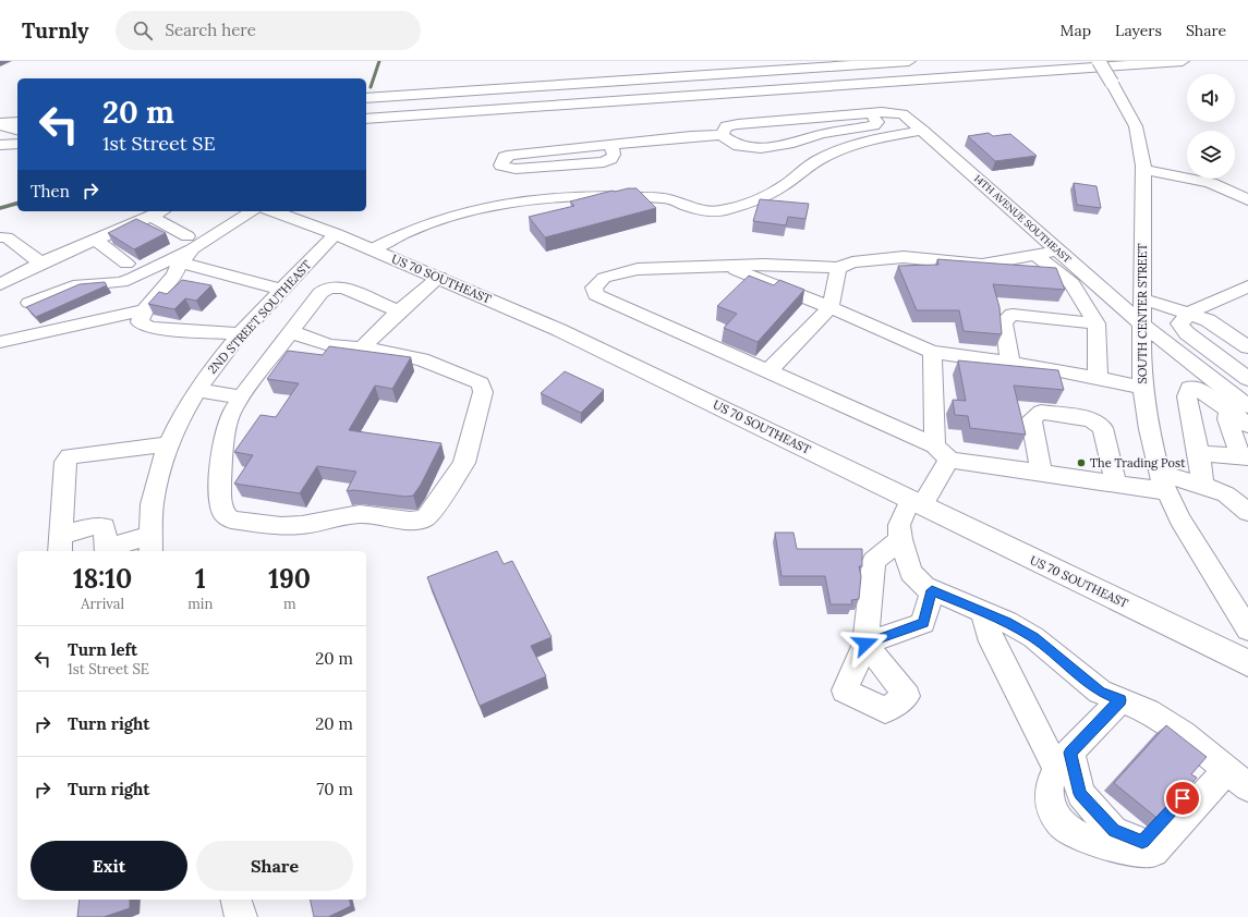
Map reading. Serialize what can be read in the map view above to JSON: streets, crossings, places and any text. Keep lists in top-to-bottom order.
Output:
{
  "streets": {
    "main road": ["US 70 SOUTHEAST"],
    "street": ["14TH AVENUE SOUTHEAST", "SOUTH CENTER STREET", "2ND STREET SOUTHEAST"]
  },
  "crossings": [
    ["14TH AVENUE SOUTHEAST", "SOUTH CENTER STREET"],
    ["US 70 SOUTHEAST", "2ND STREET SOUTHEAST"]
  ],
  "places": ["The Trading Post"],
  "page": {
    "header": "Turnly",
    "search": "Search here",
    "nav": ["Map", "Layers", "Share"],
    "turn": ["20 m", "1st Street SE"],
    "then": "Then",
    "eta": [
      "18:10",
      "Arrival",
      "1",
      "min",
      "190",
      "m"
    ],
    "list": [
      {
        "name": "Turn left",
        "note": "1st Street SE",
        "value": "20 m"
      },
      {
        "name": "Turn right",
        "value": "20 m"
      },
      {
        "name": "Turn right",
        "value": "70 m"
      }
    ],
    "buttons": ["Exit", "Share"]
  }
}
